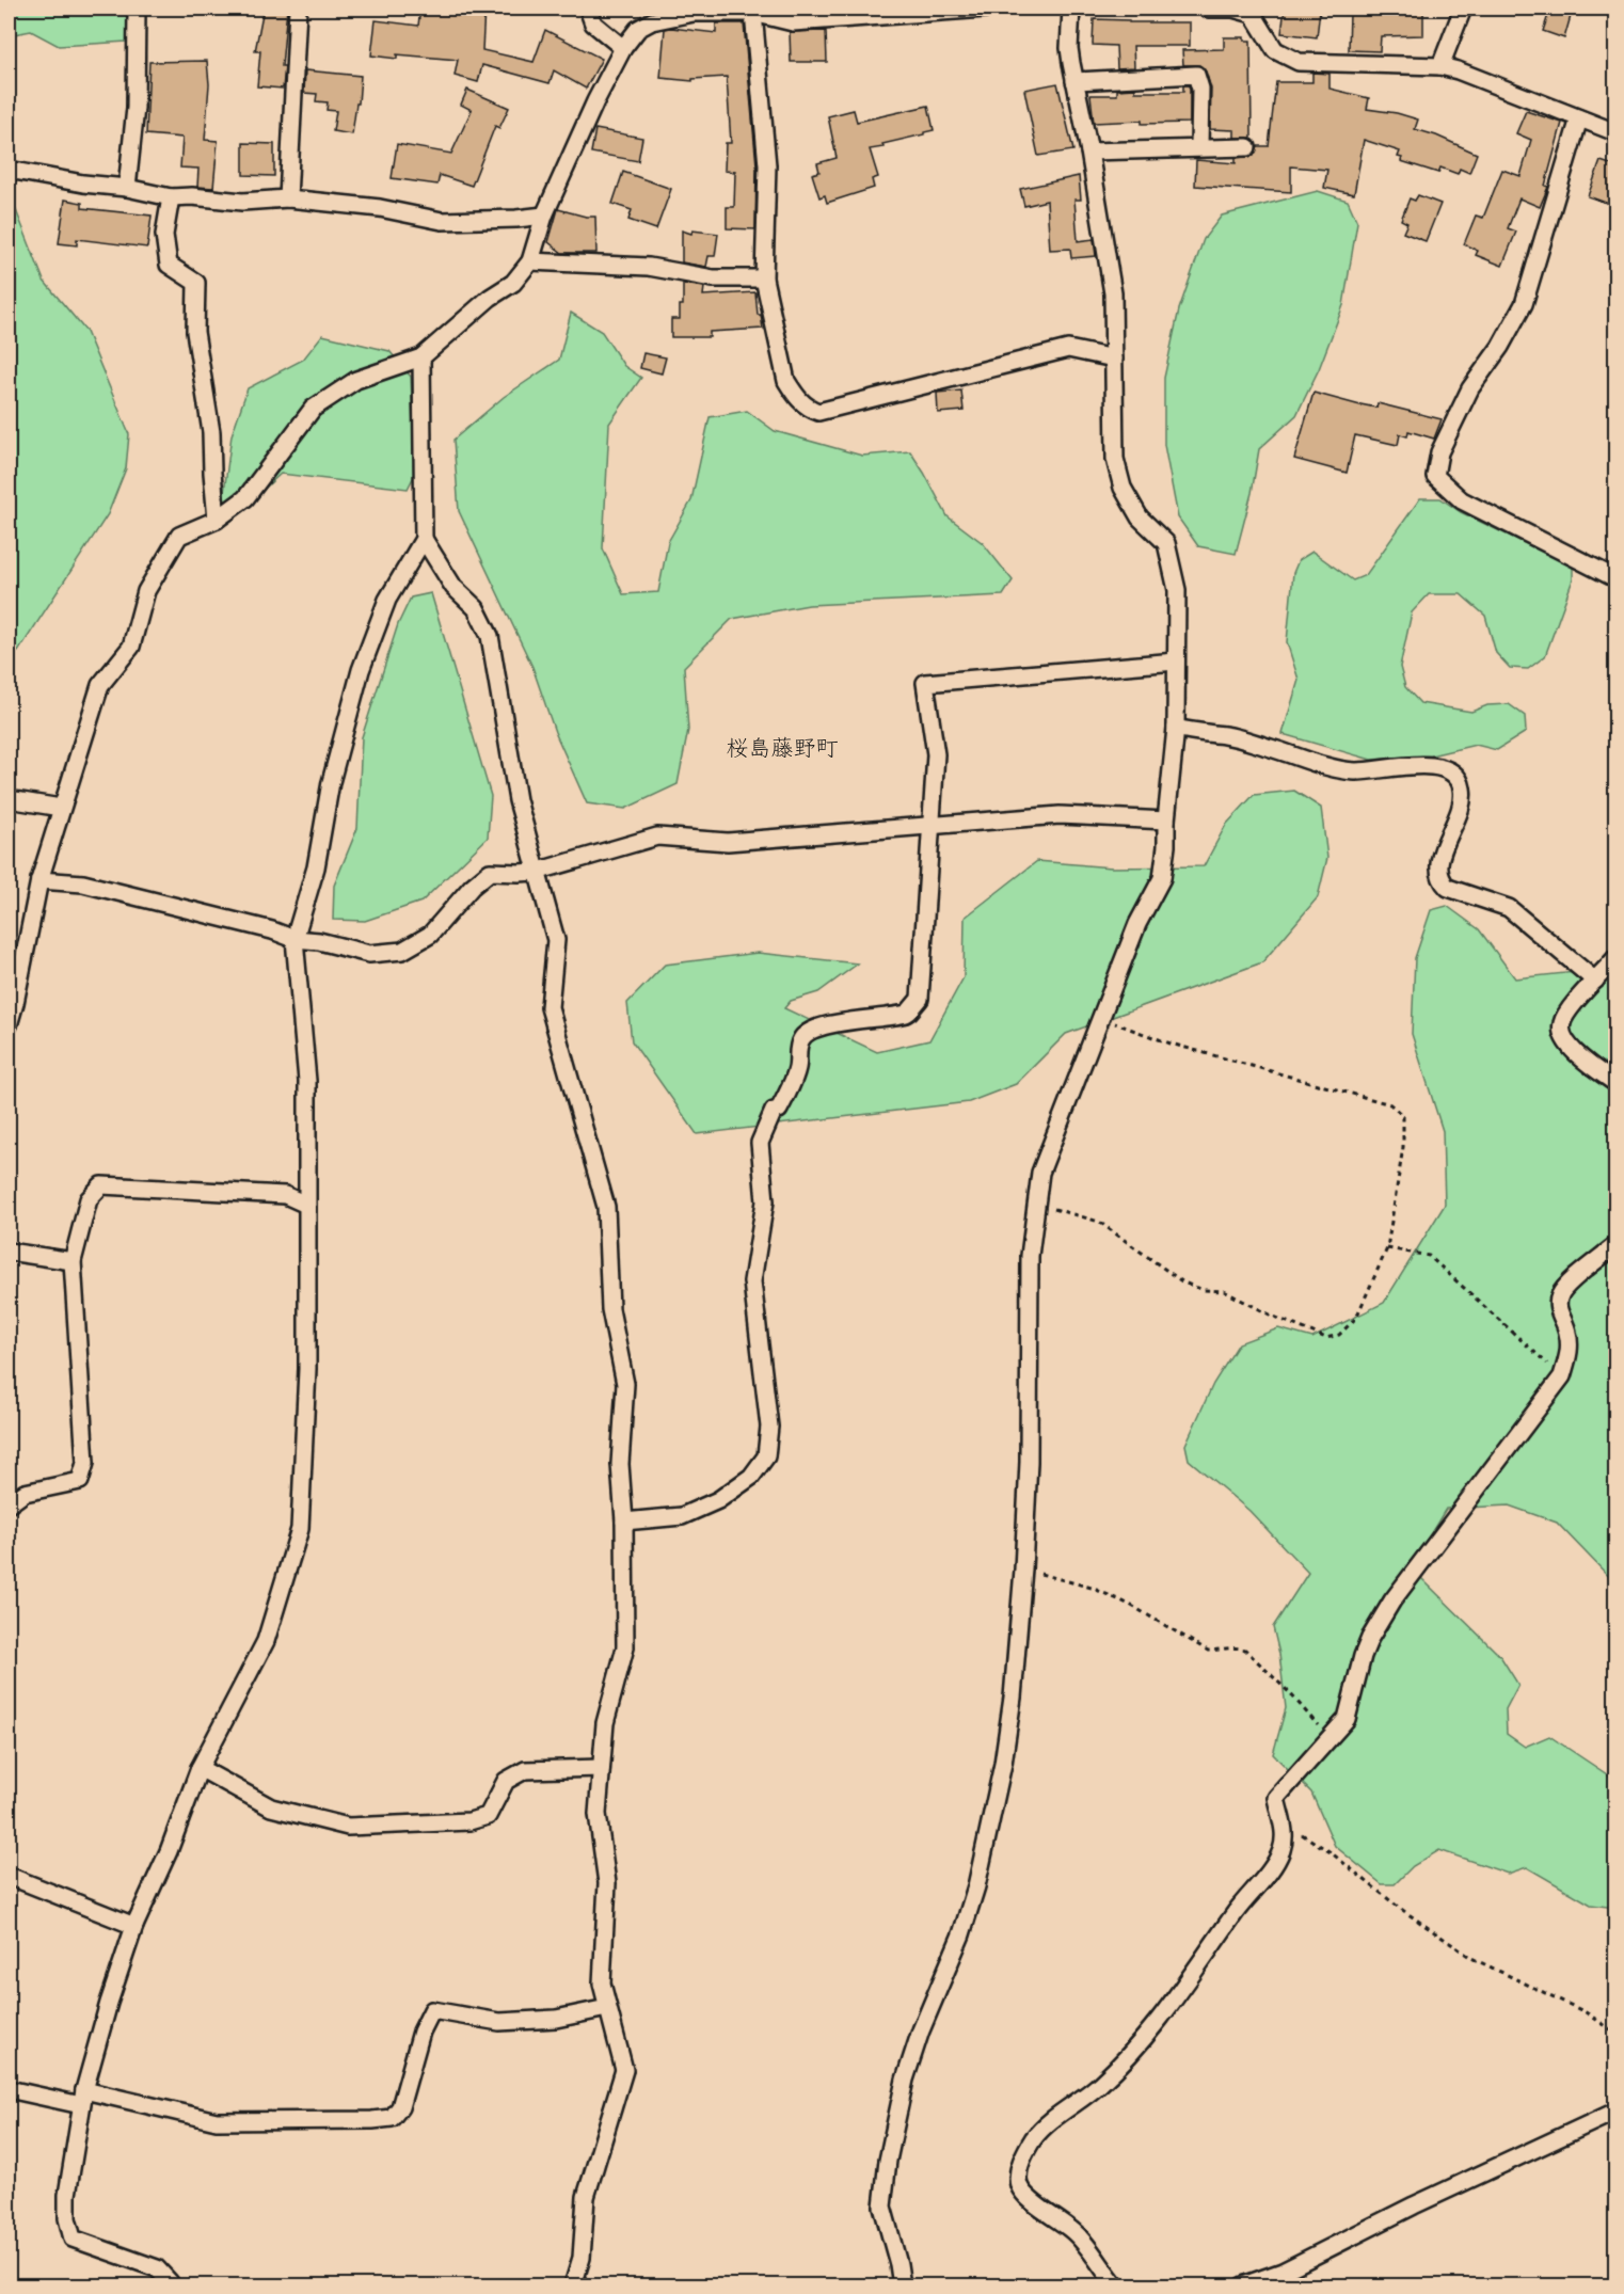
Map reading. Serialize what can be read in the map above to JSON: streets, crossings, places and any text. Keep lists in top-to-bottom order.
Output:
{
  "districts": ["桜島藤野町"]
}
